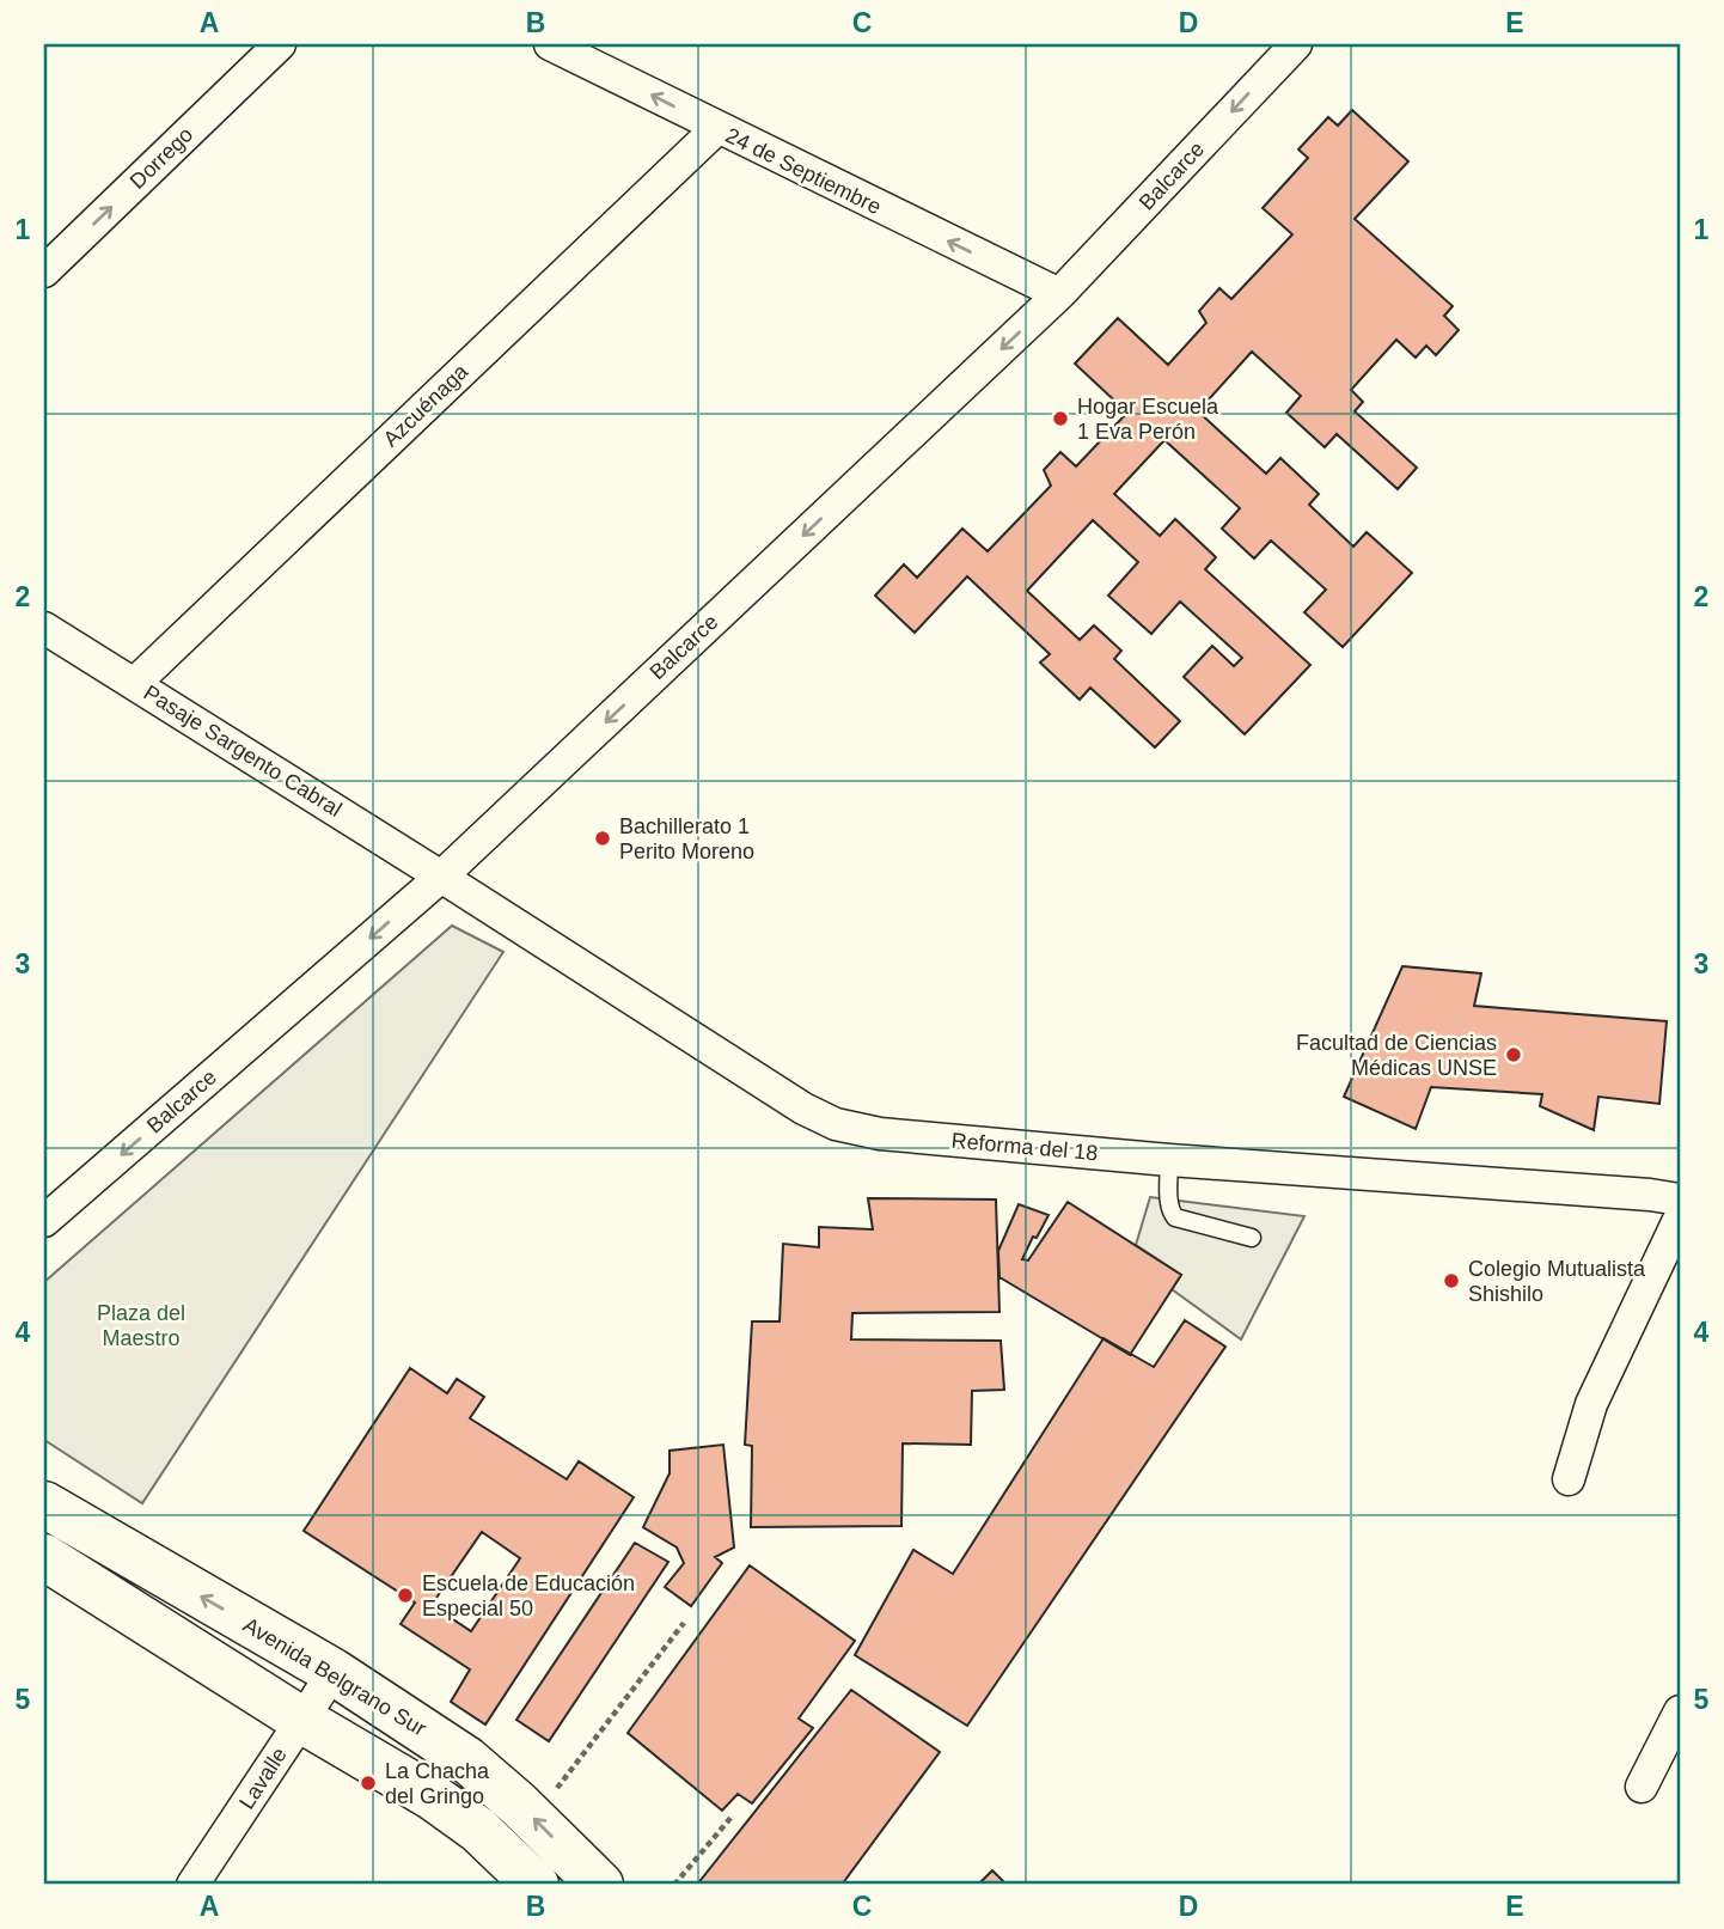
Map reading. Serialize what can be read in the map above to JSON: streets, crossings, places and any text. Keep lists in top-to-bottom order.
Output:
{
  "streets": {
    "highway": ["Avenida Belgrano Sur"],
    "street": [
      "Dorrego",
      "24 de Septiembre",
      "Balcarce",
      "Azcuénaga",
      "Pasaje Sargento Cabral",
      "Reforma del 18",
      "Lavalle"
    ]
  },
  "crossings": [
    ["24 de Septiembre", "Balcarce"],
    ["24 de Septiembre", "Azcuénaga"],
    ["Balcarce", "Pasaje Sargento Cabral"],
    ["Balcarce", "Reforma del 18"],
    ["Azcuénaga", "Pasaje Sargento Cabral"],
    ["Pasaje Sargento Cabral", "Reforma del 18"],
    ["Avenida Belgrano Sur", "Lavalle"]
  ],
  "one_way": ["Dorrego", "24 de Septiembre", "Balcarce"],
  "parks": ["Plaza del Maestro"],
  "places": [
    "Hogar Escuela 1 Eva Perón",
    "Bachillerato 1 Perito Moreno",
    "Facultad de Ciencias Médicas UNSE",
    "Colegio Mutualista Shishilo",
    "Escuela de Educación Especial 50",
    "La Chacha del Gringo"
  ],
  "grid": {
    "columns": [
      "A",
      "B",
      "C",
      "D",
      "E"
    ],
    "rows": [
      "1",
      "2",
      "3",
      "4",
      "5"
    ]
  }
}
